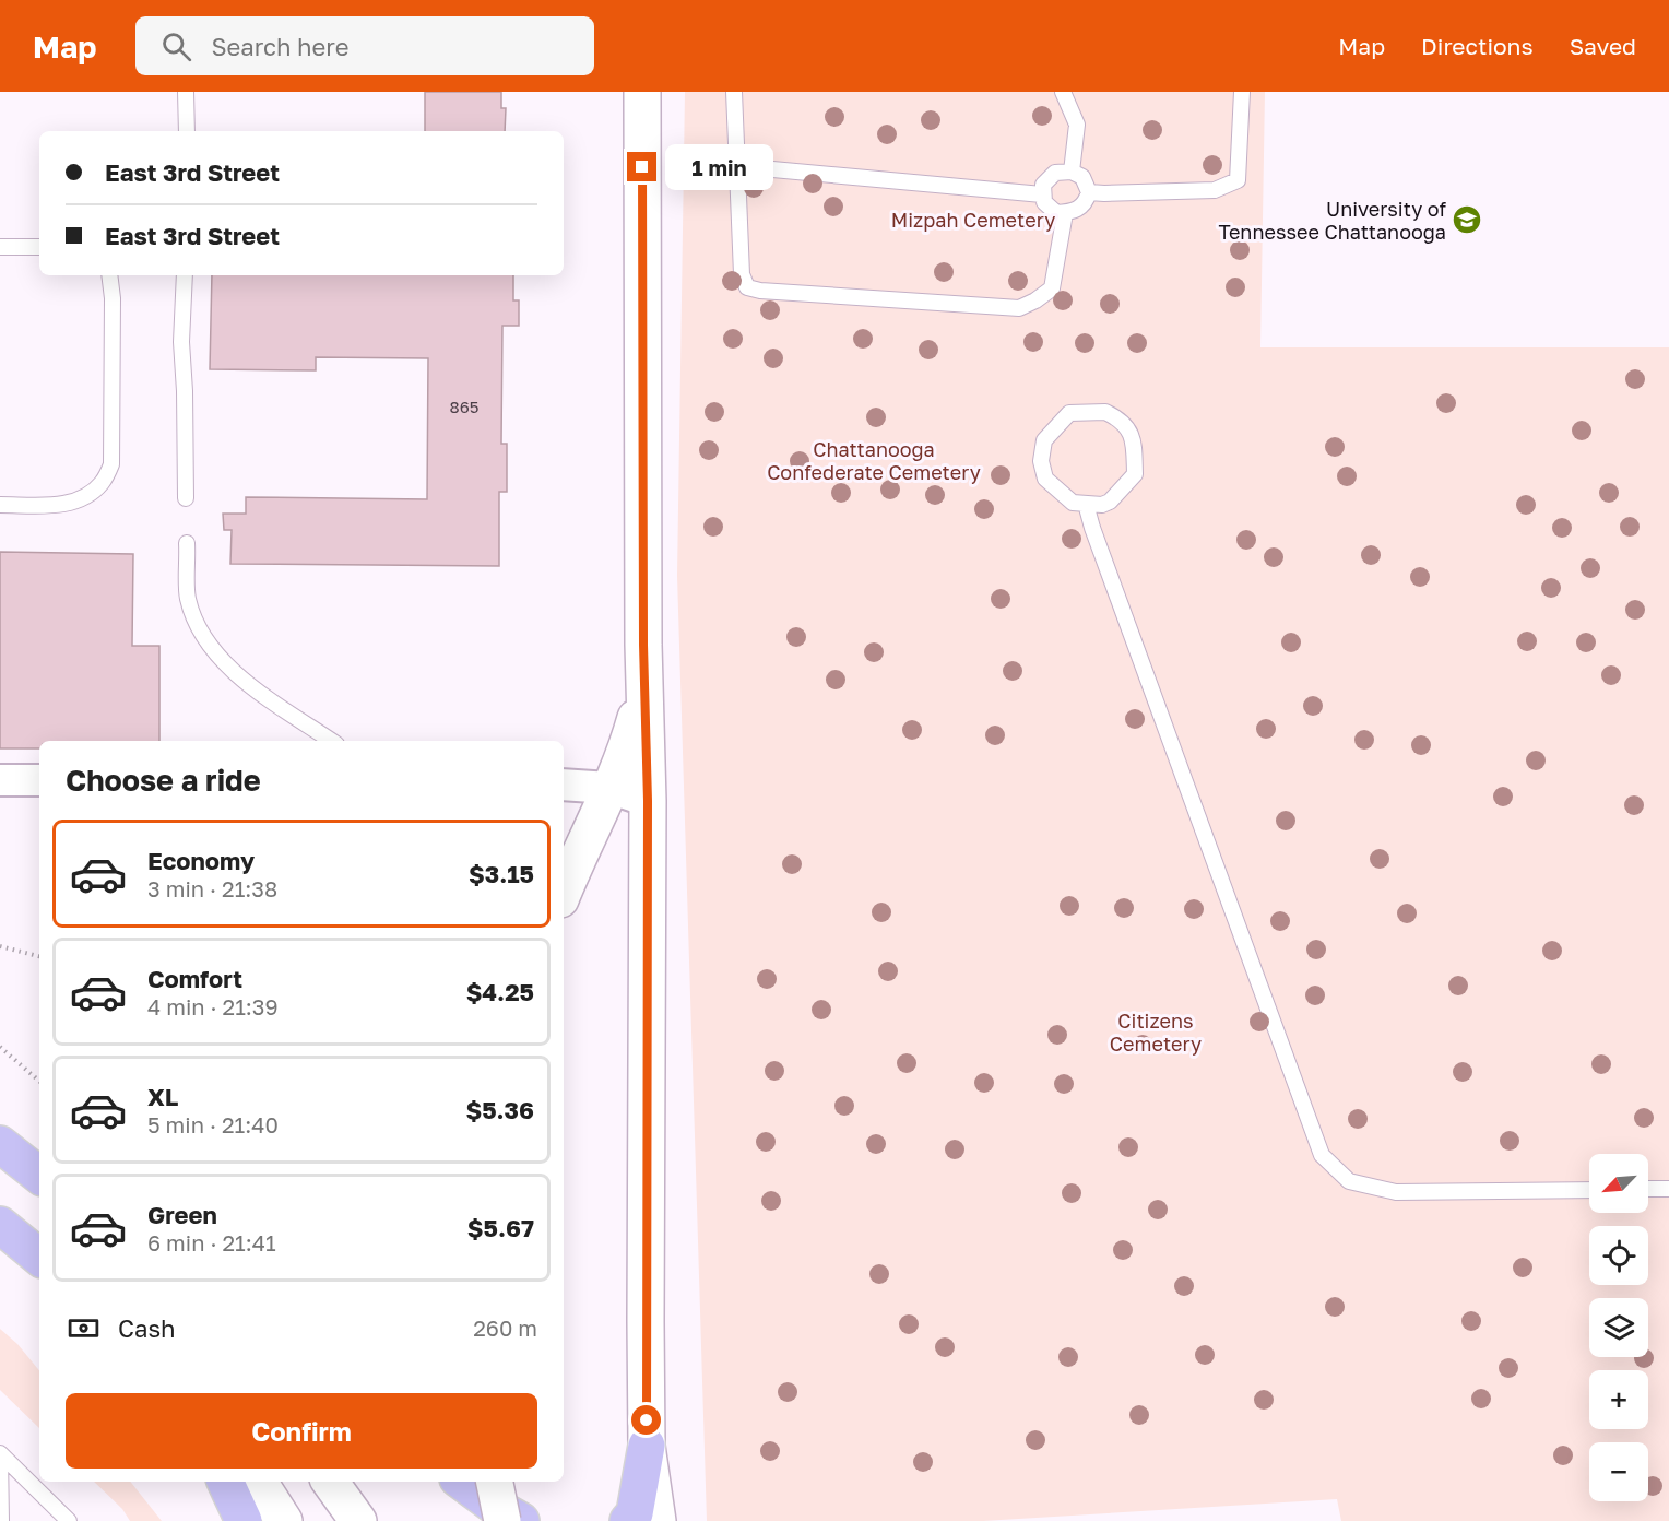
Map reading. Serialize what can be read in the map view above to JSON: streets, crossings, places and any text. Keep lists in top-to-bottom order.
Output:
{
  "parks": ["Mizpah Cemetery", "Chattanooga Confederate Cemetery", "Citizens Cemetery"],
  "places": {
    "school or university": ["University of Tennessee Chattanooga"]
  },
  "house_numbers": ["865"],
  "north": "bottom left",
  "page": {
    "header": "Map",
    "search": "Search here",
    "nav": ["Map", "Directions", "Saved"],
    "banner": ["East 3rd Street", "East 3rd Street"],
    "bubble": "1 min",
    "heading": "Choose a ride",
    "list": [
      {
        "name": "Economy",
        "note": "3 min · 21:38",
        "value": "$3.15"
      },
      {
        "name": "Comfort",
        "note": "4 min · 21:39",
        "value": "$4.25"
      },
      {
        "name": "XL",
        "note": "5 min · 21:40",
        "value": "$5.36"
      },
      {
        "name": "Green",
        "note": "6 min · 21:41",
        "value": "$5.67"
      }
    ],
    "map_buttons": ["+", "−"],
    "pay": ["Cash", "260 m"],
    "buttons": "Confirm"
  }
}
